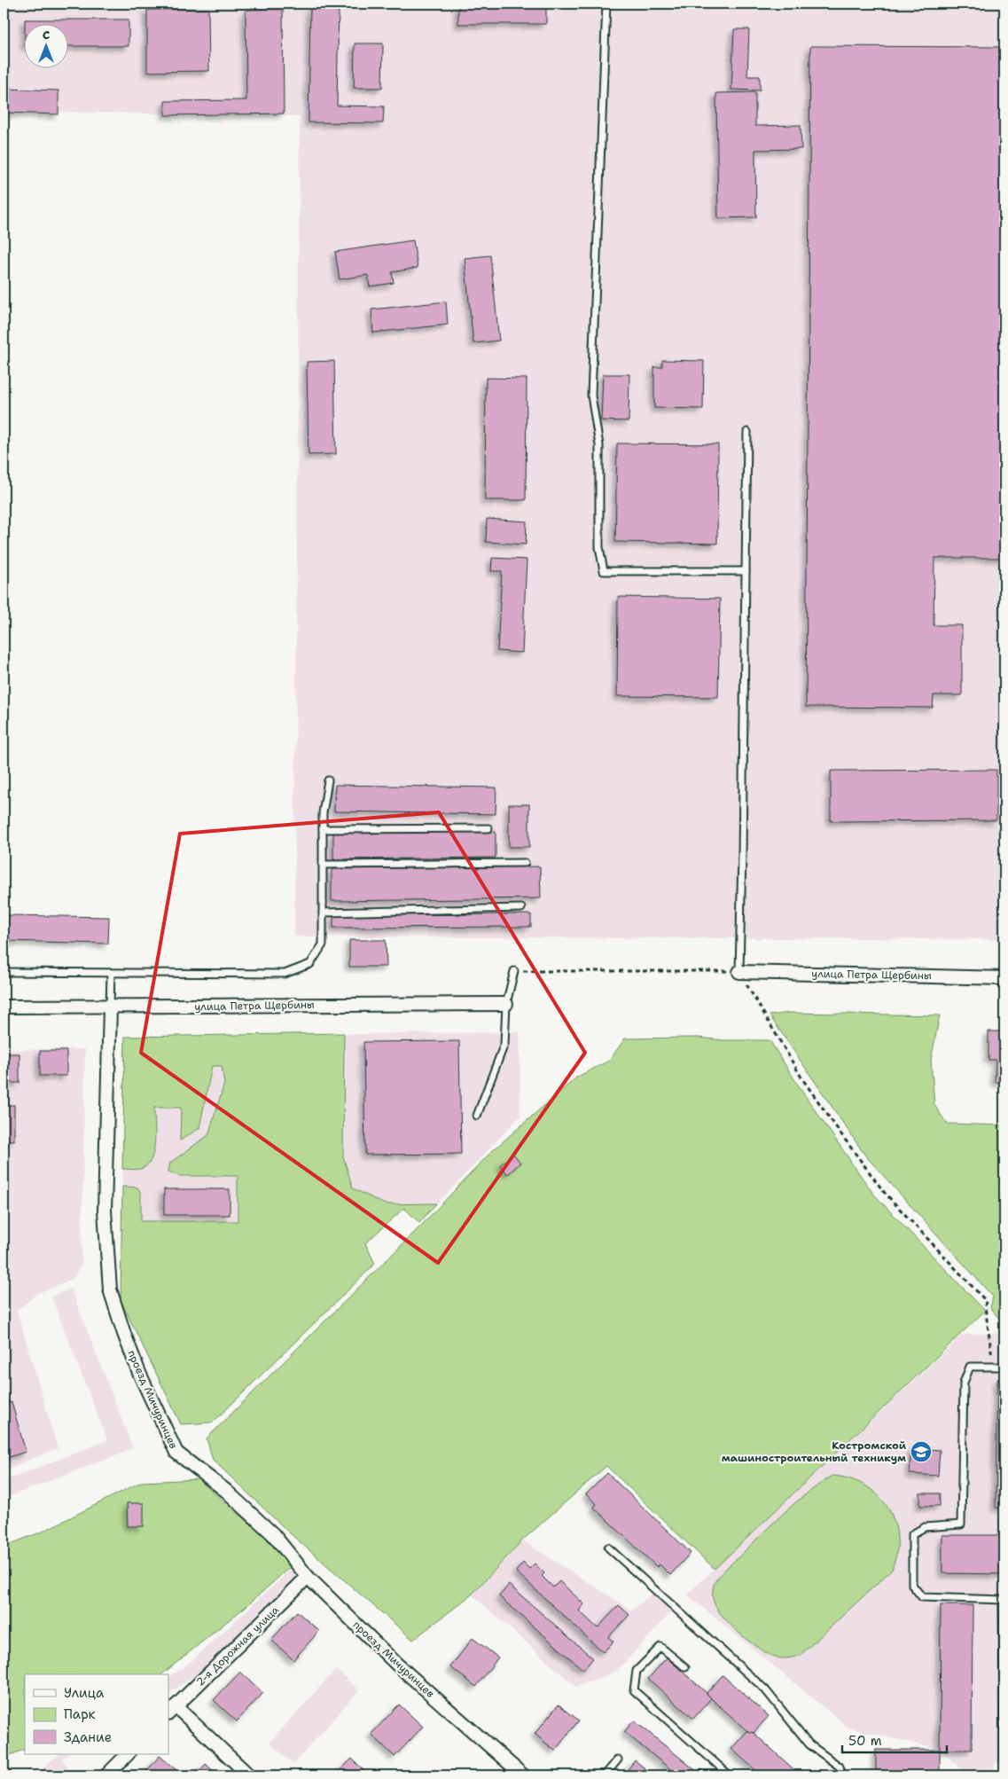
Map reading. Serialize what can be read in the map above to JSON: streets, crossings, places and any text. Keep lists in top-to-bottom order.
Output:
{
  "streets": {
    "street": ["улица Петра Щербины", "проезд Мичуринцев", "2-я Дорожная улица"]
  },
  "crossings": [
    ["улица Петра Щербины", "проезд Мичуринцев"],
    ["проезд Мичуринцев", "2-я Дорожная улица"]
  ],
  "places": {
    "school or university": ["Костромской машиностроительный техникум"]
  },
  "legend": ["Улица", "Парк", "Здание"],
  "scale_bar": "50 m",
  "north": "top"
}
